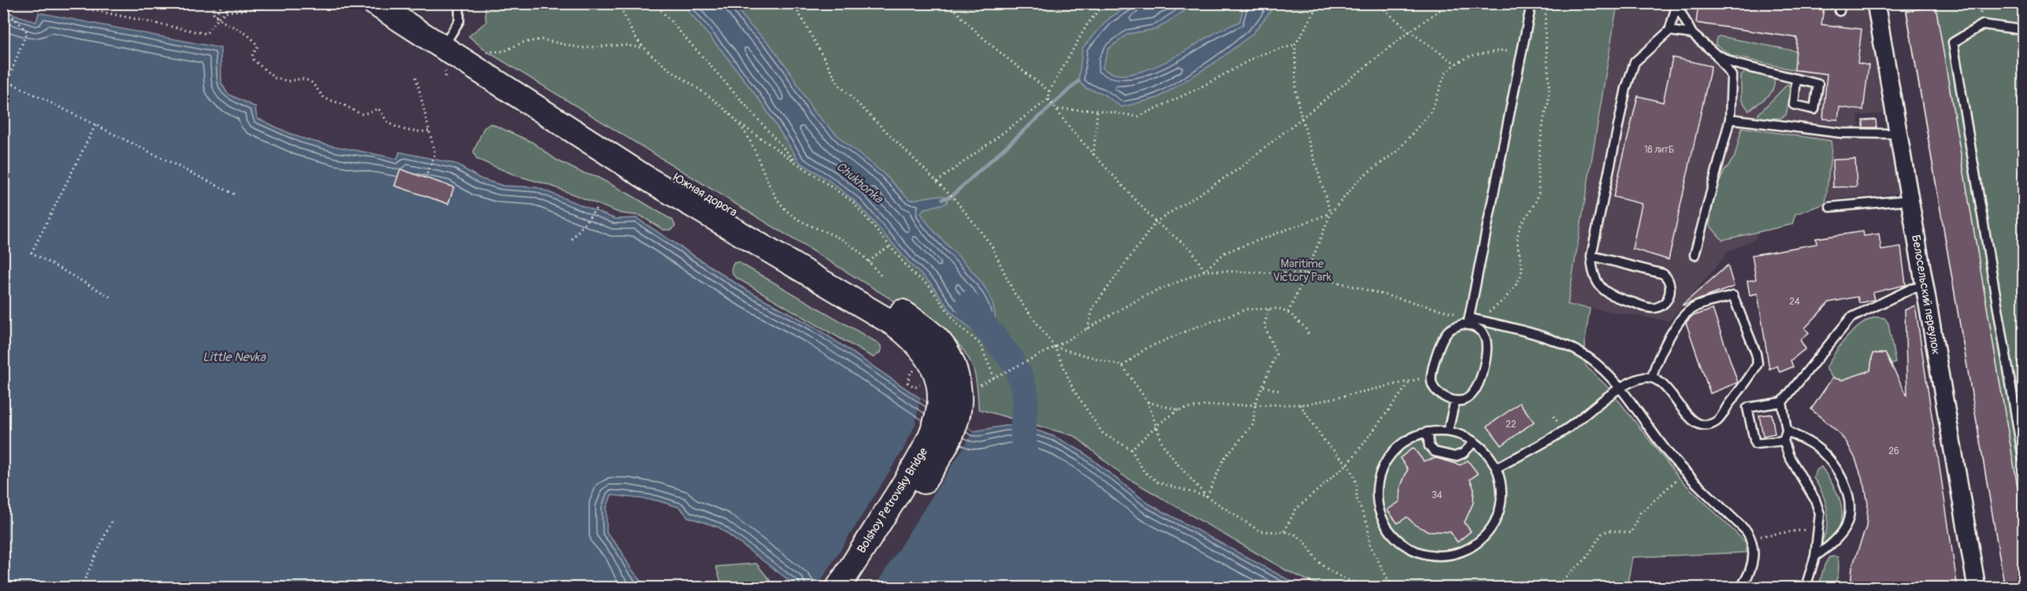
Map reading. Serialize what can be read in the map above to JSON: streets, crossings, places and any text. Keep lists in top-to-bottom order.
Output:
{
  "streets": {
    "street": ["Южная дорога", "Белосельский переулок", "Bolshoy Petrovsky Bridge"]
  },
  "crossings": [
    ["Южная дорога", "Bolshoy Petrovsky Bridge"]
  ],
  "water": ["Chukhonka", "Little Nevka"],
  "parks": ["Maritime Victory Park"],
  "house_numbers": [
    "18 литБ",
    "24",
    "22",
    "26",
    "34"
  ]
}
